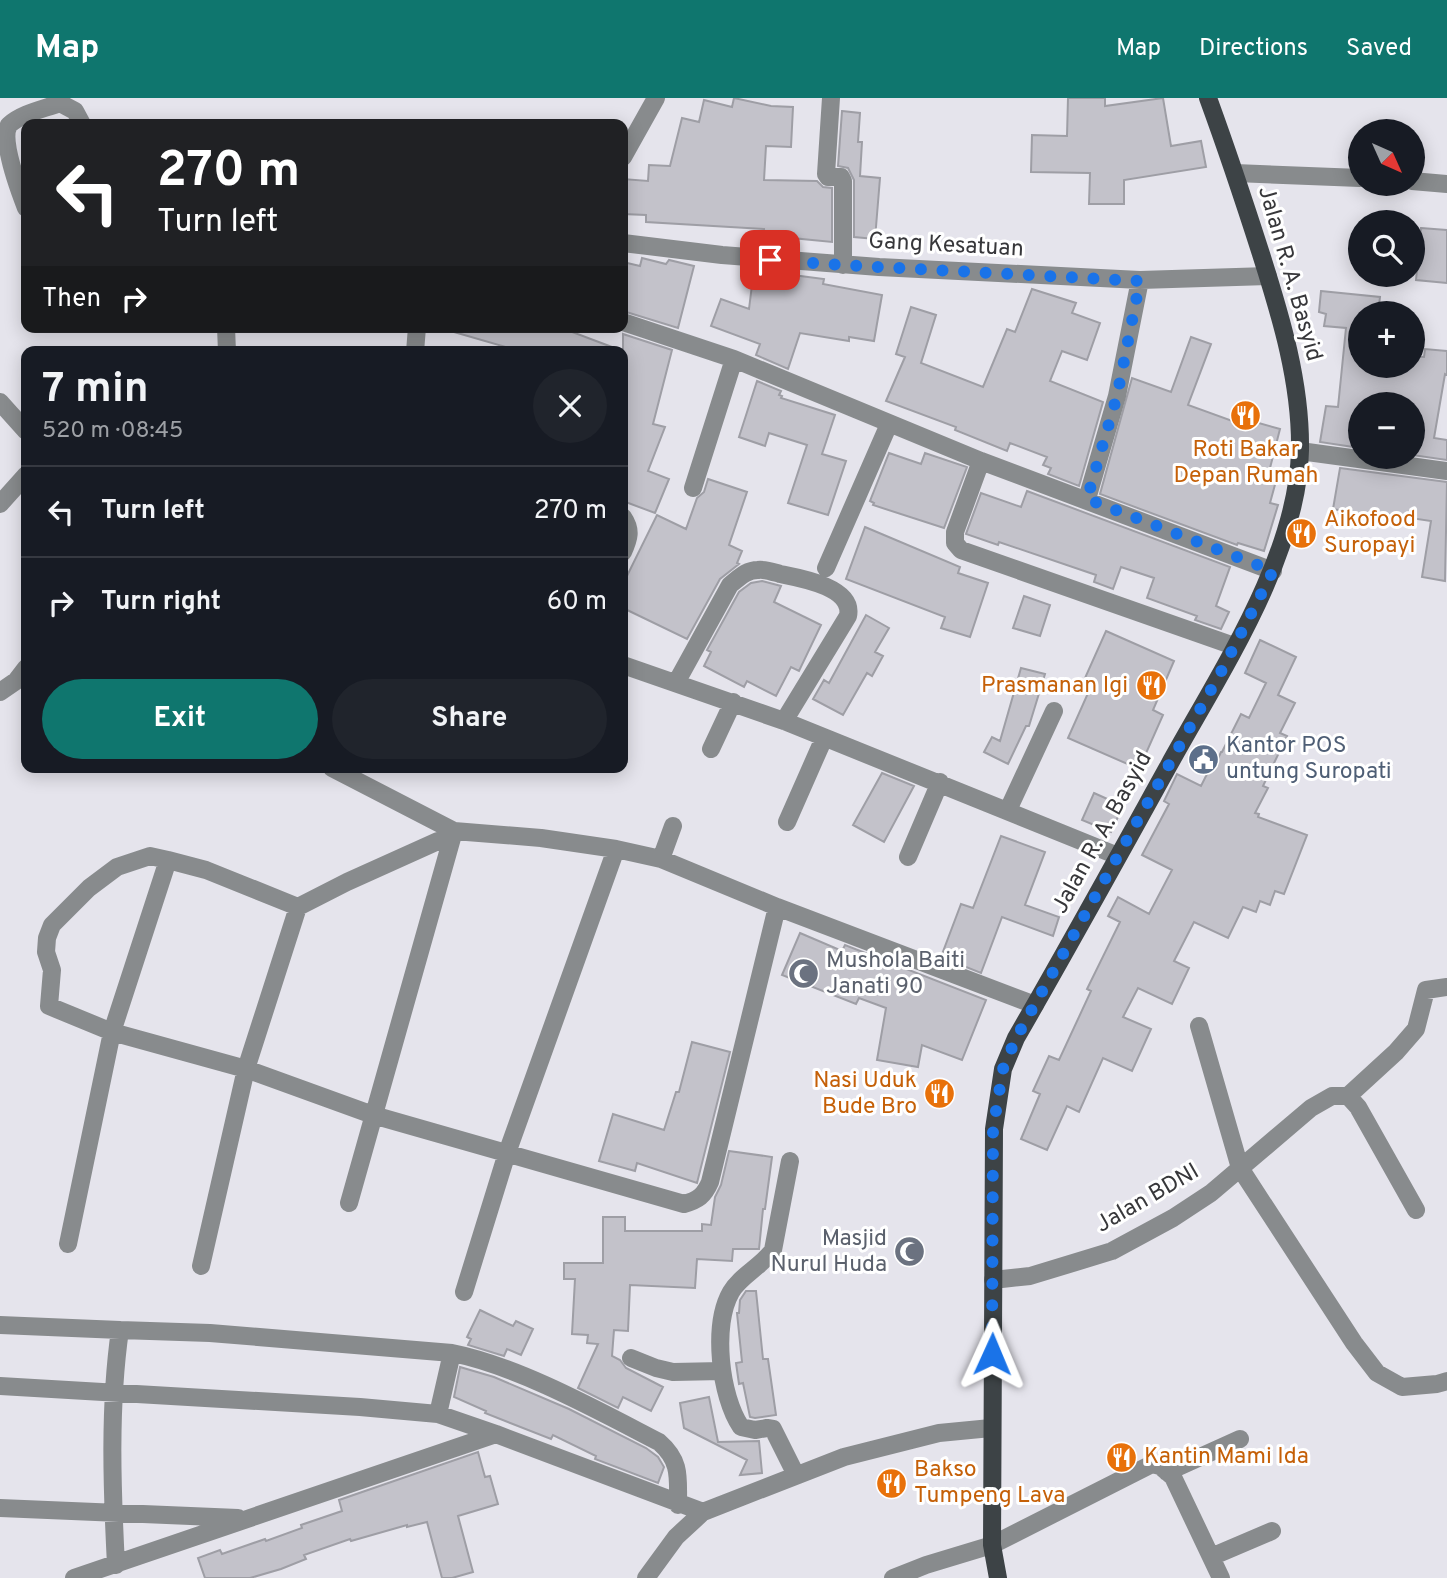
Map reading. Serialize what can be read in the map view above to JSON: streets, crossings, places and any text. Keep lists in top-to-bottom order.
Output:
{
  "streets": {
    "main road": ["Jalan R. A. Basyid"],
    "street": ["Gang Kesatuan", "Jalan BDNI"]
  },
  "crossings": [
    ["Gang Kesatuan", "Jalan R. A. Basyid"],
    ["Jalan R. A. Basyid", "Jalan BDNI"]
  ],
  "places": {
    "restaurant": [
      "Roti Bakar Depan Rumah",
      "Aikofood Suropayi",
      "Prasmanan Igi",
      "Nasi Uduk Bude Bro",
      "Kantin Mami Ida",
      "Bakso Tumpeng Lava"
    ],
    "public building": ["Kantor POS untung Suropati"],
    "mosque": ["Mushola Baiti Janati 90", "Masjid Nurul Huda"]
  },
  "north": "bottom right",
  "page": {
    "header": "Map",
    "nav": ["Map", "Directions", "Saved"],
    "map_buttons": ["+", "−"],
    "turn": ["270 m", "Turn left"],
    "then": "Then",
    "heading": ["7 min", "520 m · 08:45"],
    "list": [
      {
        "name": "Turn left",
        "value": "270 m"
      },
      {
        "name": "Turn right",
        "value": "60 m"
      }
    ],
    "buttons": ["Exit", "Share"]
  }
}
